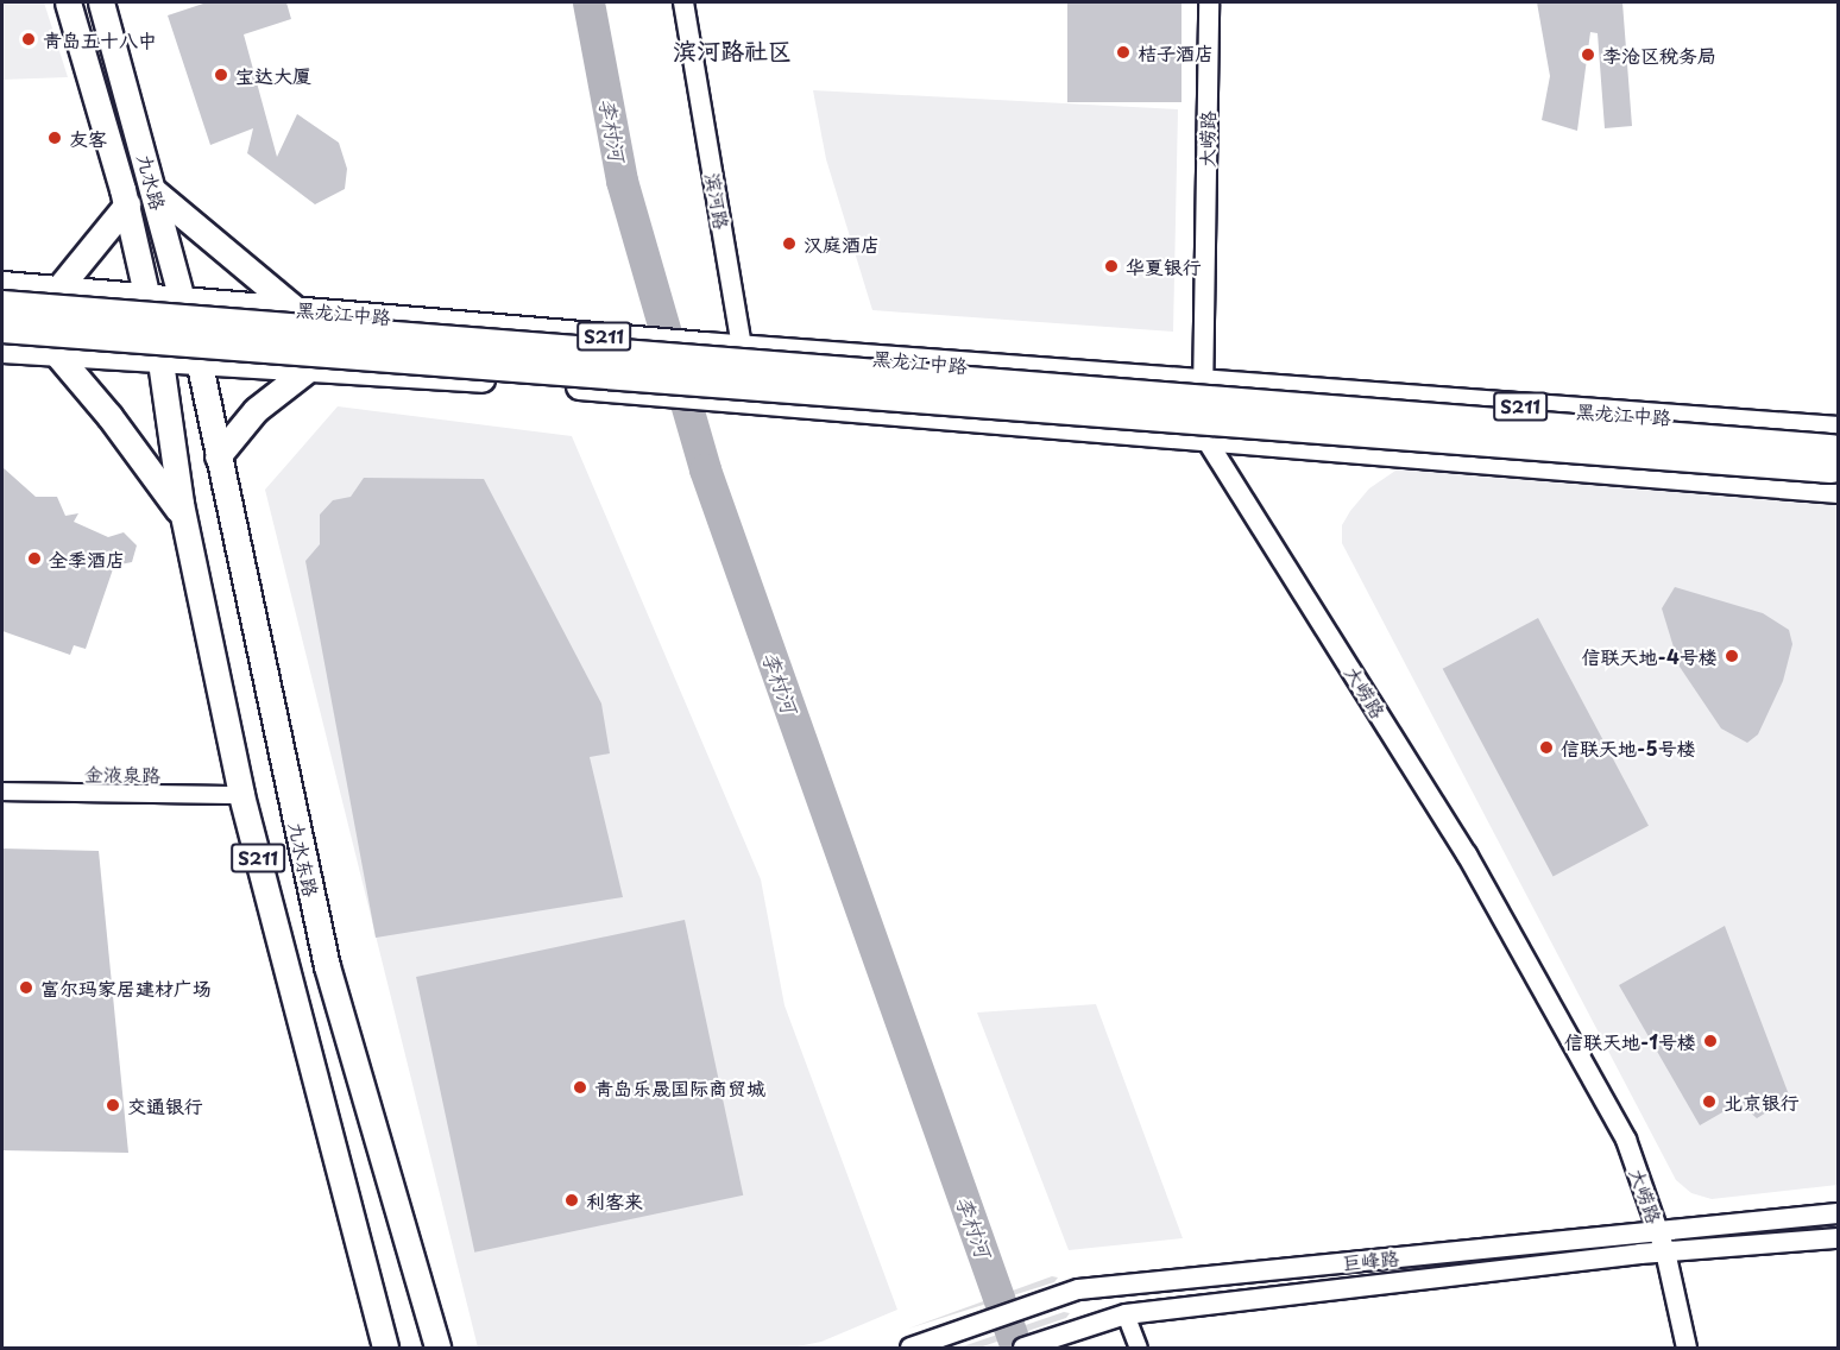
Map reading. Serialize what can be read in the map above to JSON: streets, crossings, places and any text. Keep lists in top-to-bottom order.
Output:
{
  "streets": {
    "highway": ["黑龙江中路"],
    "main road": ["九水路", "S211", "九水东路"],
    "street": [
      "大崂路",
      "滨河路",
      "金液泉路",
      "巨峰路"
    ]
  },
  "crossings": [
    ["大崂路", "黑龙江中路"],
    ["大崂路", "巨峰路"],
    ["九水路", "黑龙江中路"],
    ["九水路", "S211"],
    ["九水路", "九水东路"],
    ["滨河路", "黑龙江中路"],
    ["S211", "金液泉路"]
  ],
  "districts": ["滨河路社区"],
  "water": ["李村河"],
  "places": [
    "青岛五十八中",
    "桔子酒店",
    "李沧区税务局",
    "宝达大厦",
    "友客",
    "汉庭酒店",
    "华夏银行",
    "全季酒店",
    "信联天地-4号楼",
    "信联天地-5号楼",
    "富尔玛家居建材广场",
    "信联天地-1号楼",
    "青岛乐晟国际商贸城",
    "北京银行",
    "交通银行",
    "利客来"
  ]
}
